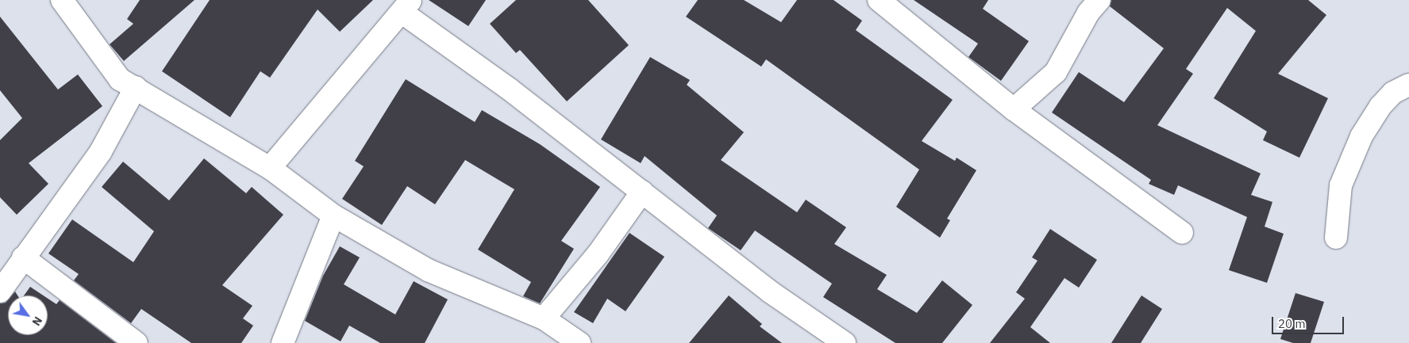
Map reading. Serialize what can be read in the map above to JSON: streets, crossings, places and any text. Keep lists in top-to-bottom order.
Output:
{
  "scale_bar": "20 m",
  "north": "bottom right"
}
